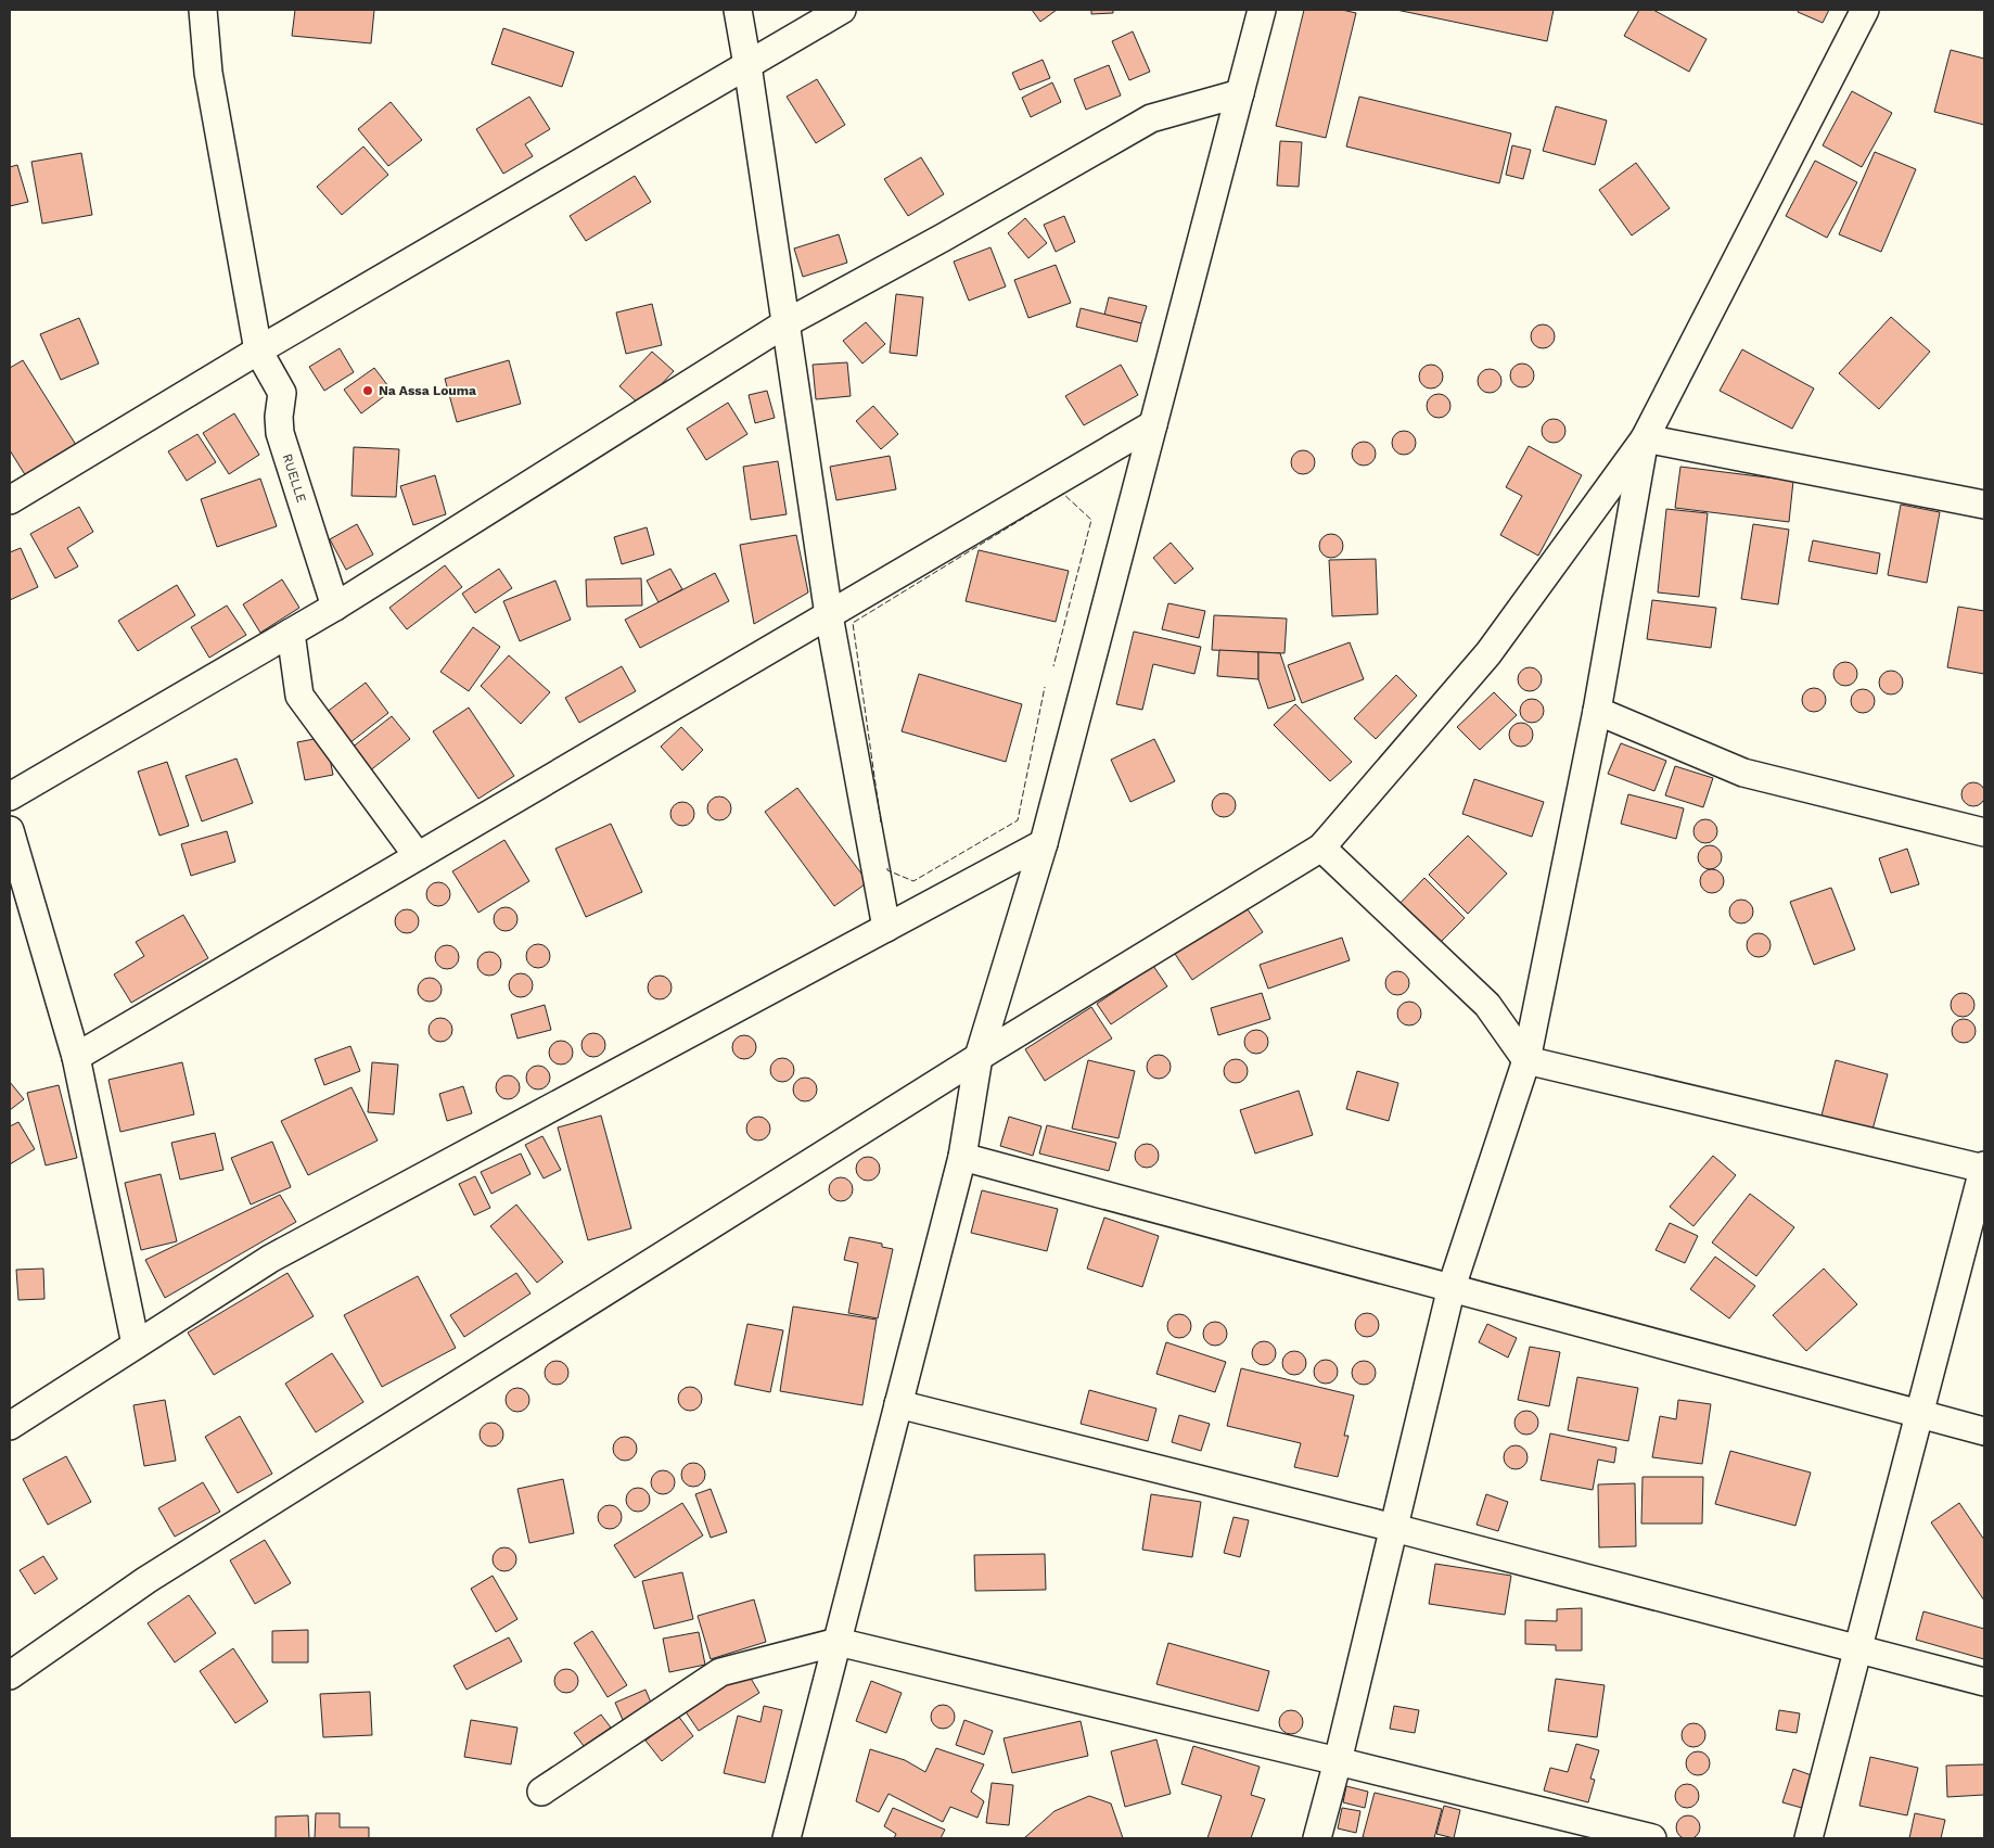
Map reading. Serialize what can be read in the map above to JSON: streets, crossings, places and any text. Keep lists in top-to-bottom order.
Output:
{
  "streets": {
    "street": ["RUELLE"]
  },
  "places": ["Na Assa Louma"]
}
